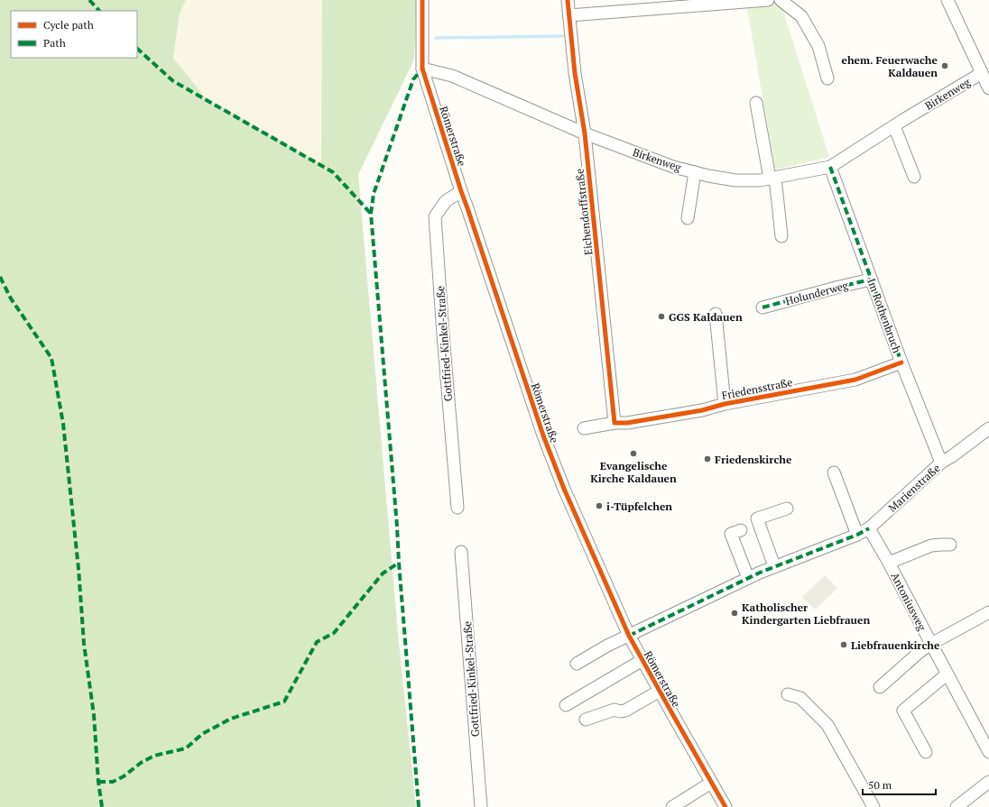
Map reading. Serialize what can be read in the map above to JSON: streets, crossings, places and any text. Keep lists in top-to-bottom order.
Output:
{
  "streets": {
    "street": [
      "Birkenweg",
      "Römerstraße",
      "Eichendorffstraße",
      "Holunderweg",
      "Im Rothenbruch",
      "Gottfried-Kinkel-Straße",
      "Friedensstraße",
      "Marienstraße",
      "Antoniusweg"
    ]
  },
  "crossings": [
    ["Birkenweg", "Römerstraße"],
    ["Birkenweg", "Eichendorffstraße"],
    ["Birkenweg", "Im Rothenbruch"],
    ["Römerstraße", "Gottfried-Kinkel-Straße"],
    ["Römerstraße", "Marienstraße"],
    ["Eichendorffstraße", "Friedensstraße"],
    ["Holunderweg", "Im Rothenbruch"],
    ["Im Rothenbruch", "Friedensstraße"],
    ["Im Rothenbruch", "Marienstraße"],
    ["Marienstraße", "Antoniusweg"]
  ],
  "places": [
    "ehem. Feuerwache Kaldauen",
    "GGS Kaldauen",
    "Evangelische Kirche Kaldauen",
    "Friedenskirche",
    "i-Tüpfelchen",
    "Katholischer Kindergarten Liebfrauen",
    "Liebfrauenkirche"
  ],
  "legend": ["Cycle path", "Path"],
  "scale_bar": "50 m"
}
